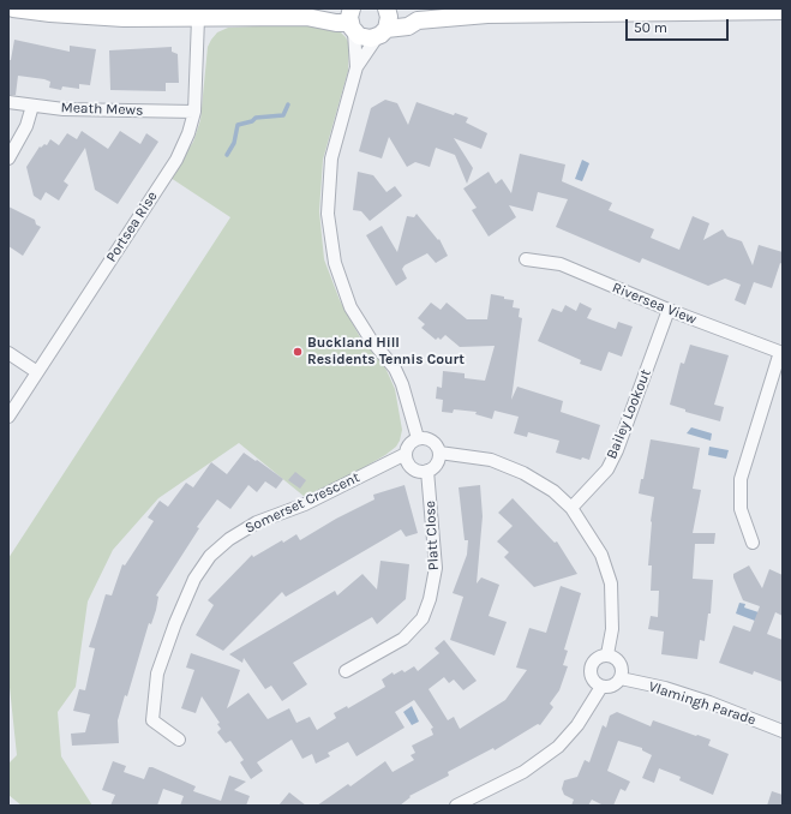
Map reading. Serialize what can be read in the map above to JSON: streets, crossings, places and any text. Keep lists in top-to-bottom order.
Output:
{
  "streets": {
    "street": [
      "Meath Mews",
      "Portsea Rise",
      "Riversea View",
      "Bailey Lookout",
      "Somerset Crescent",
      "Platt Close",
      "Vlamingh Parade"
    ]
  },
  "crossings": [
    ["Meath Mews", "Portsea Rise"],
    ["Riversea View", "Bailey Lookout"],
    ["Somerset Crescent", "Platt Close"]
  ],
  "places": ["Buckland Hill Residents Tennis Court"],
  "scale_bar": "50 m"
}
